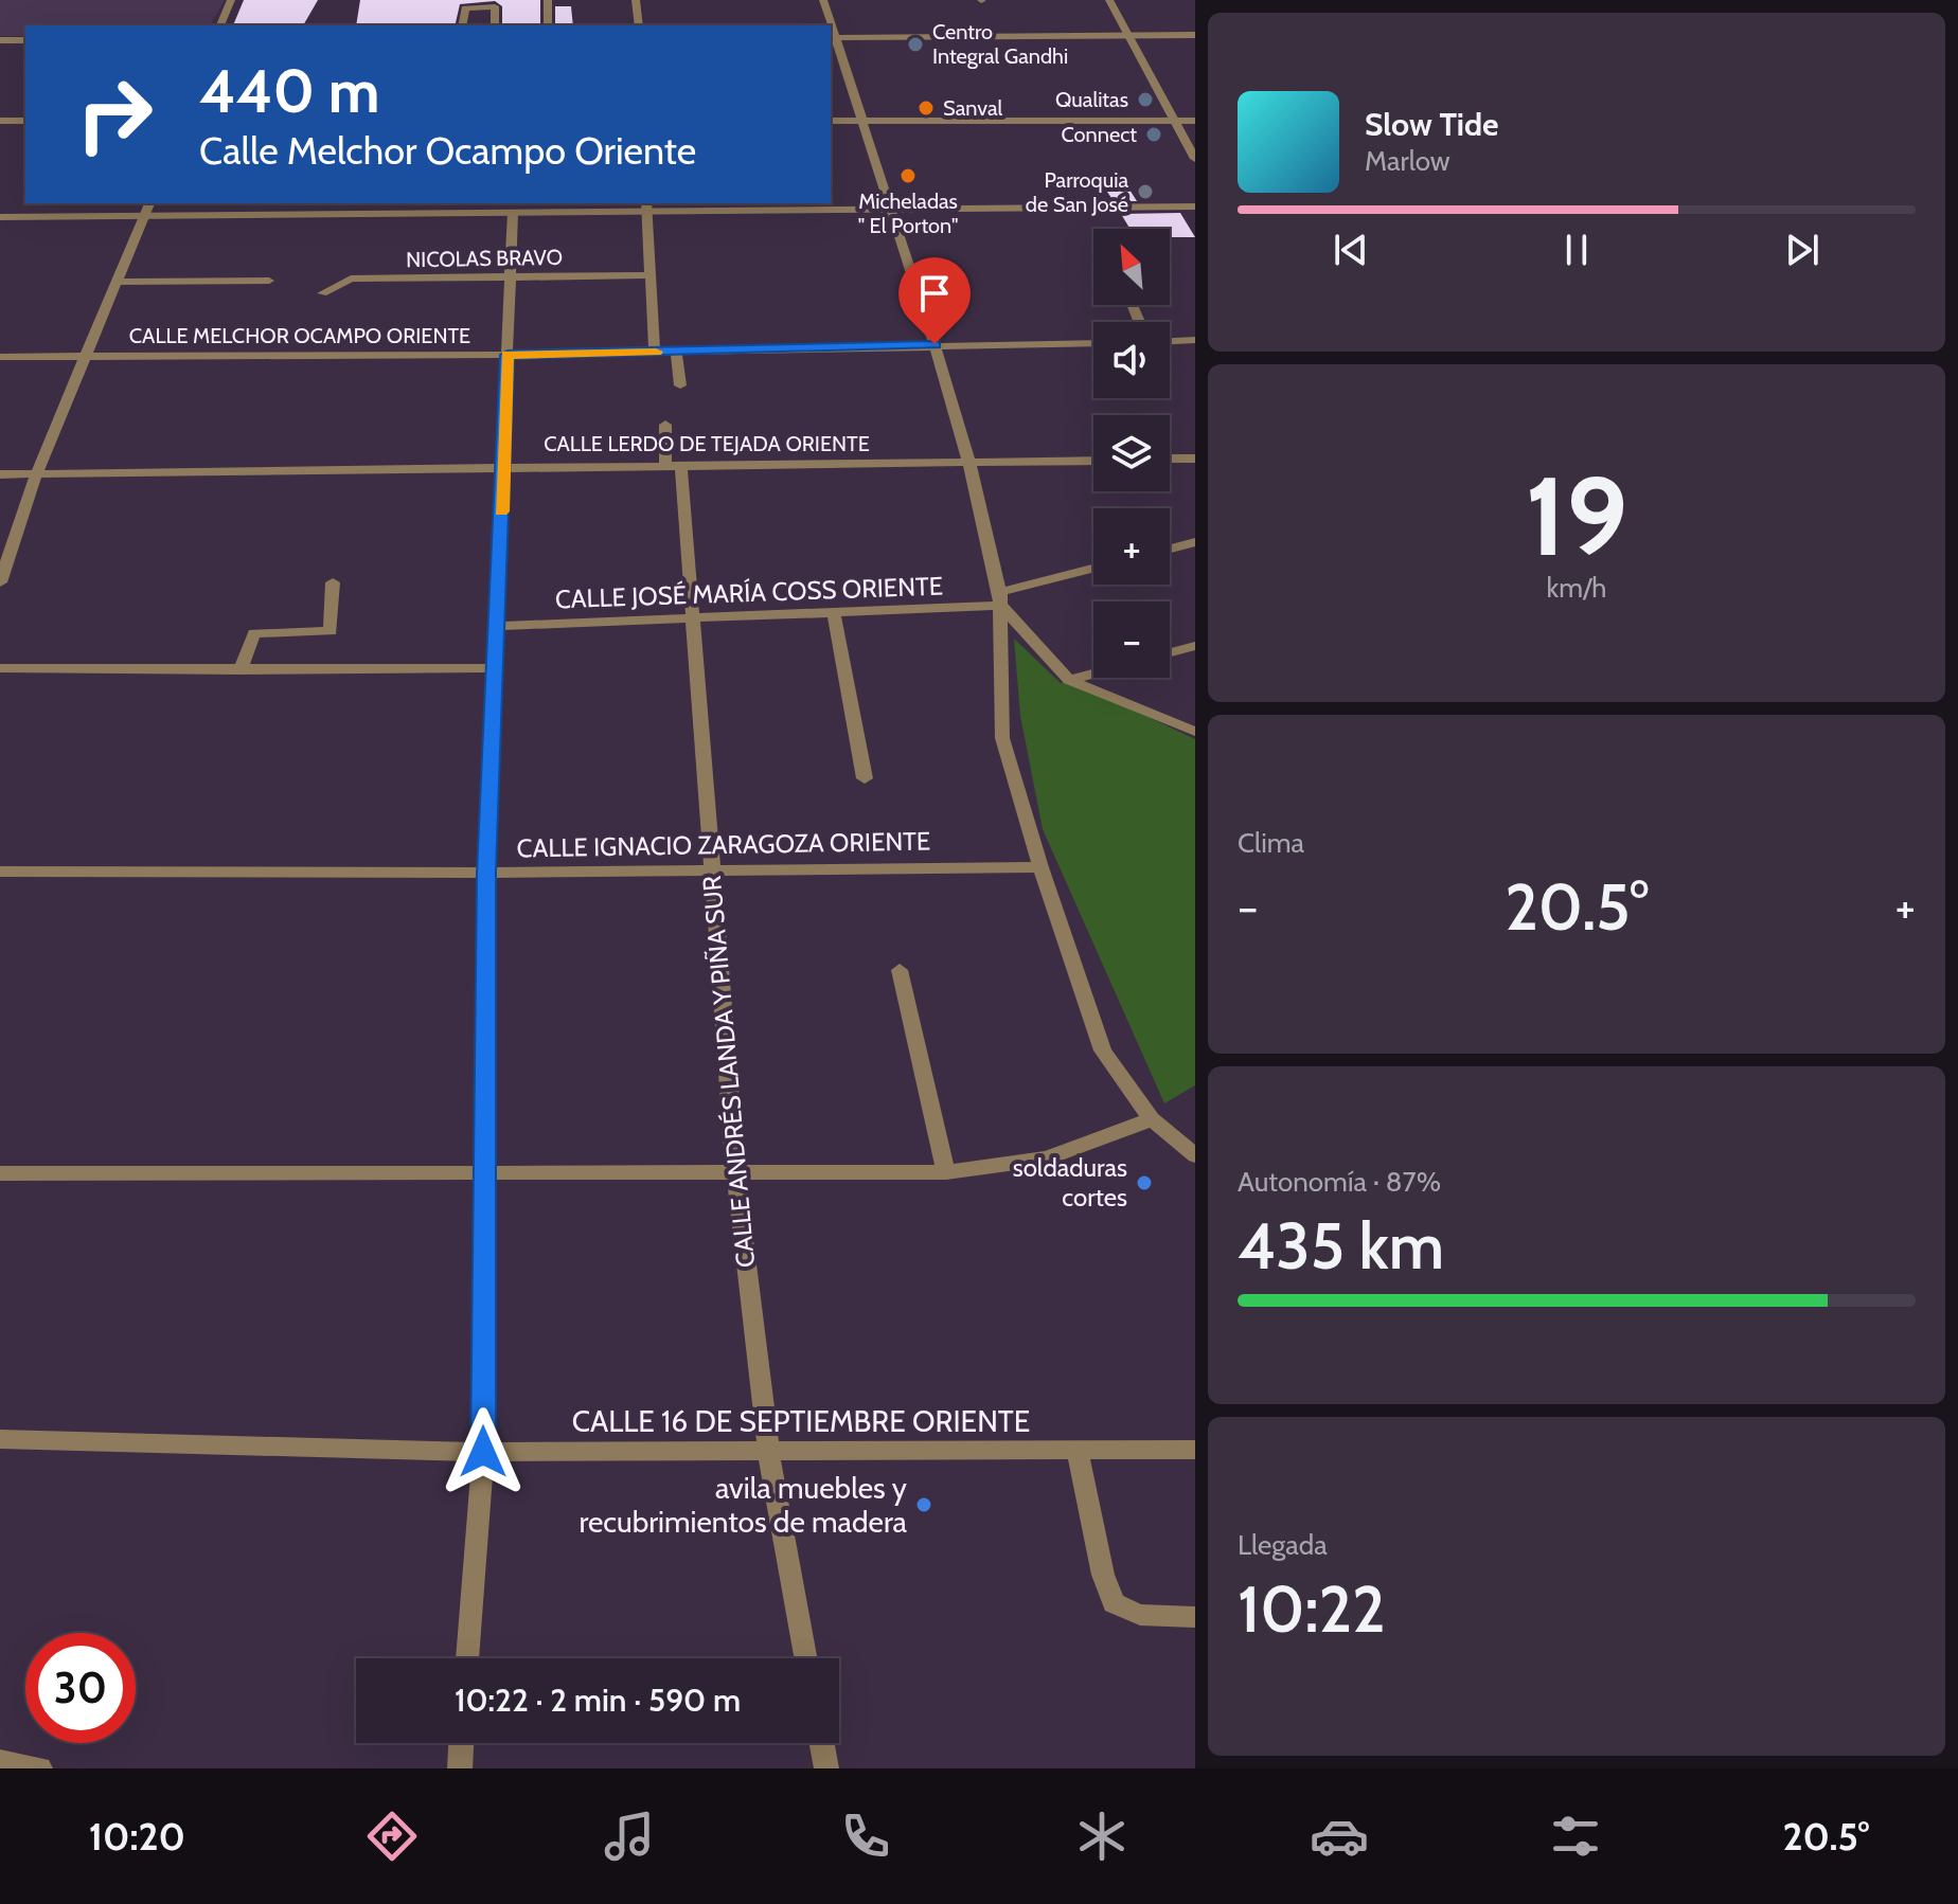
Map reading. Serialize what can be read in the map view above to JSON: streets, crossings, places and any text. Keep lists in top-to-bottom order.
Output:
{
  "streets": {
    "street": [
      "NICOLAS BRAVO",
      "CALLE MELCHOR OCAMPO ORIENTE",
      "CALLE LERDO DE TEJADA ORIENTE",
      "CALLE JOSÉ MARÍA COSS ORIENTE",
      "CALLE IGNACIO ZARAGOZA ORIENTE",
      "CALLE ANDRÉS LANDA Y PIÑA SUR",
      "CALLE 16 DE SEPTIEMBRE ORIENTE"
    ]
  },
  "crossings": [
    ["CALLE LERDO DE TEJADA ORIENTE", "CALLE ANDRÉS LANDA Y PIÑA SUR"],
    ["CALLE JOSÉ MARÍA COSS ORIENTE", "CALLE ANDRÉS LANDA Y PIÑA SUR"],
    ["CALLE IGNACIO ZARAGOZA ORIENTE", "CALLE ANDRÉS LANDA Y PIÑA SUR"],
    ["CALLE ANDRÉS LANDA Y PIÑA SUR", "CALLE 16 DE SEPTIEMBRE ORIENTE"]
  ],
  "places": [
    "Centro Integral Gandhi",
    "Qualitas",
    "Sanval",
    "Connect",
    "Micheladas \" El Porton\"",
    "Parroquia de San José",
    "soldaduras cortes",
    "avila muebles y recubrimientos de madera"
  ],
  "north": "top left",
  "page": {
    "turn": ["440 m", "Calle Melchor Ocampo Oriente"],
    "song": ["Slow Tide", "Marlow"],
    "map_buttons": ["+", "−"],
    "tile": [
      ["19", "km/h"],
      "Clima",
      ["Autonomía · 87%", "435 km"],
      ["Llegada", "10:22"]
    ],
    "heat": ["−", "20.5°", "+"],
    "limit": "30",
    "trip": "10:22 · 2 min · 590 m",
    "tabs": ["10:20", "20.5°"]
  }
}
